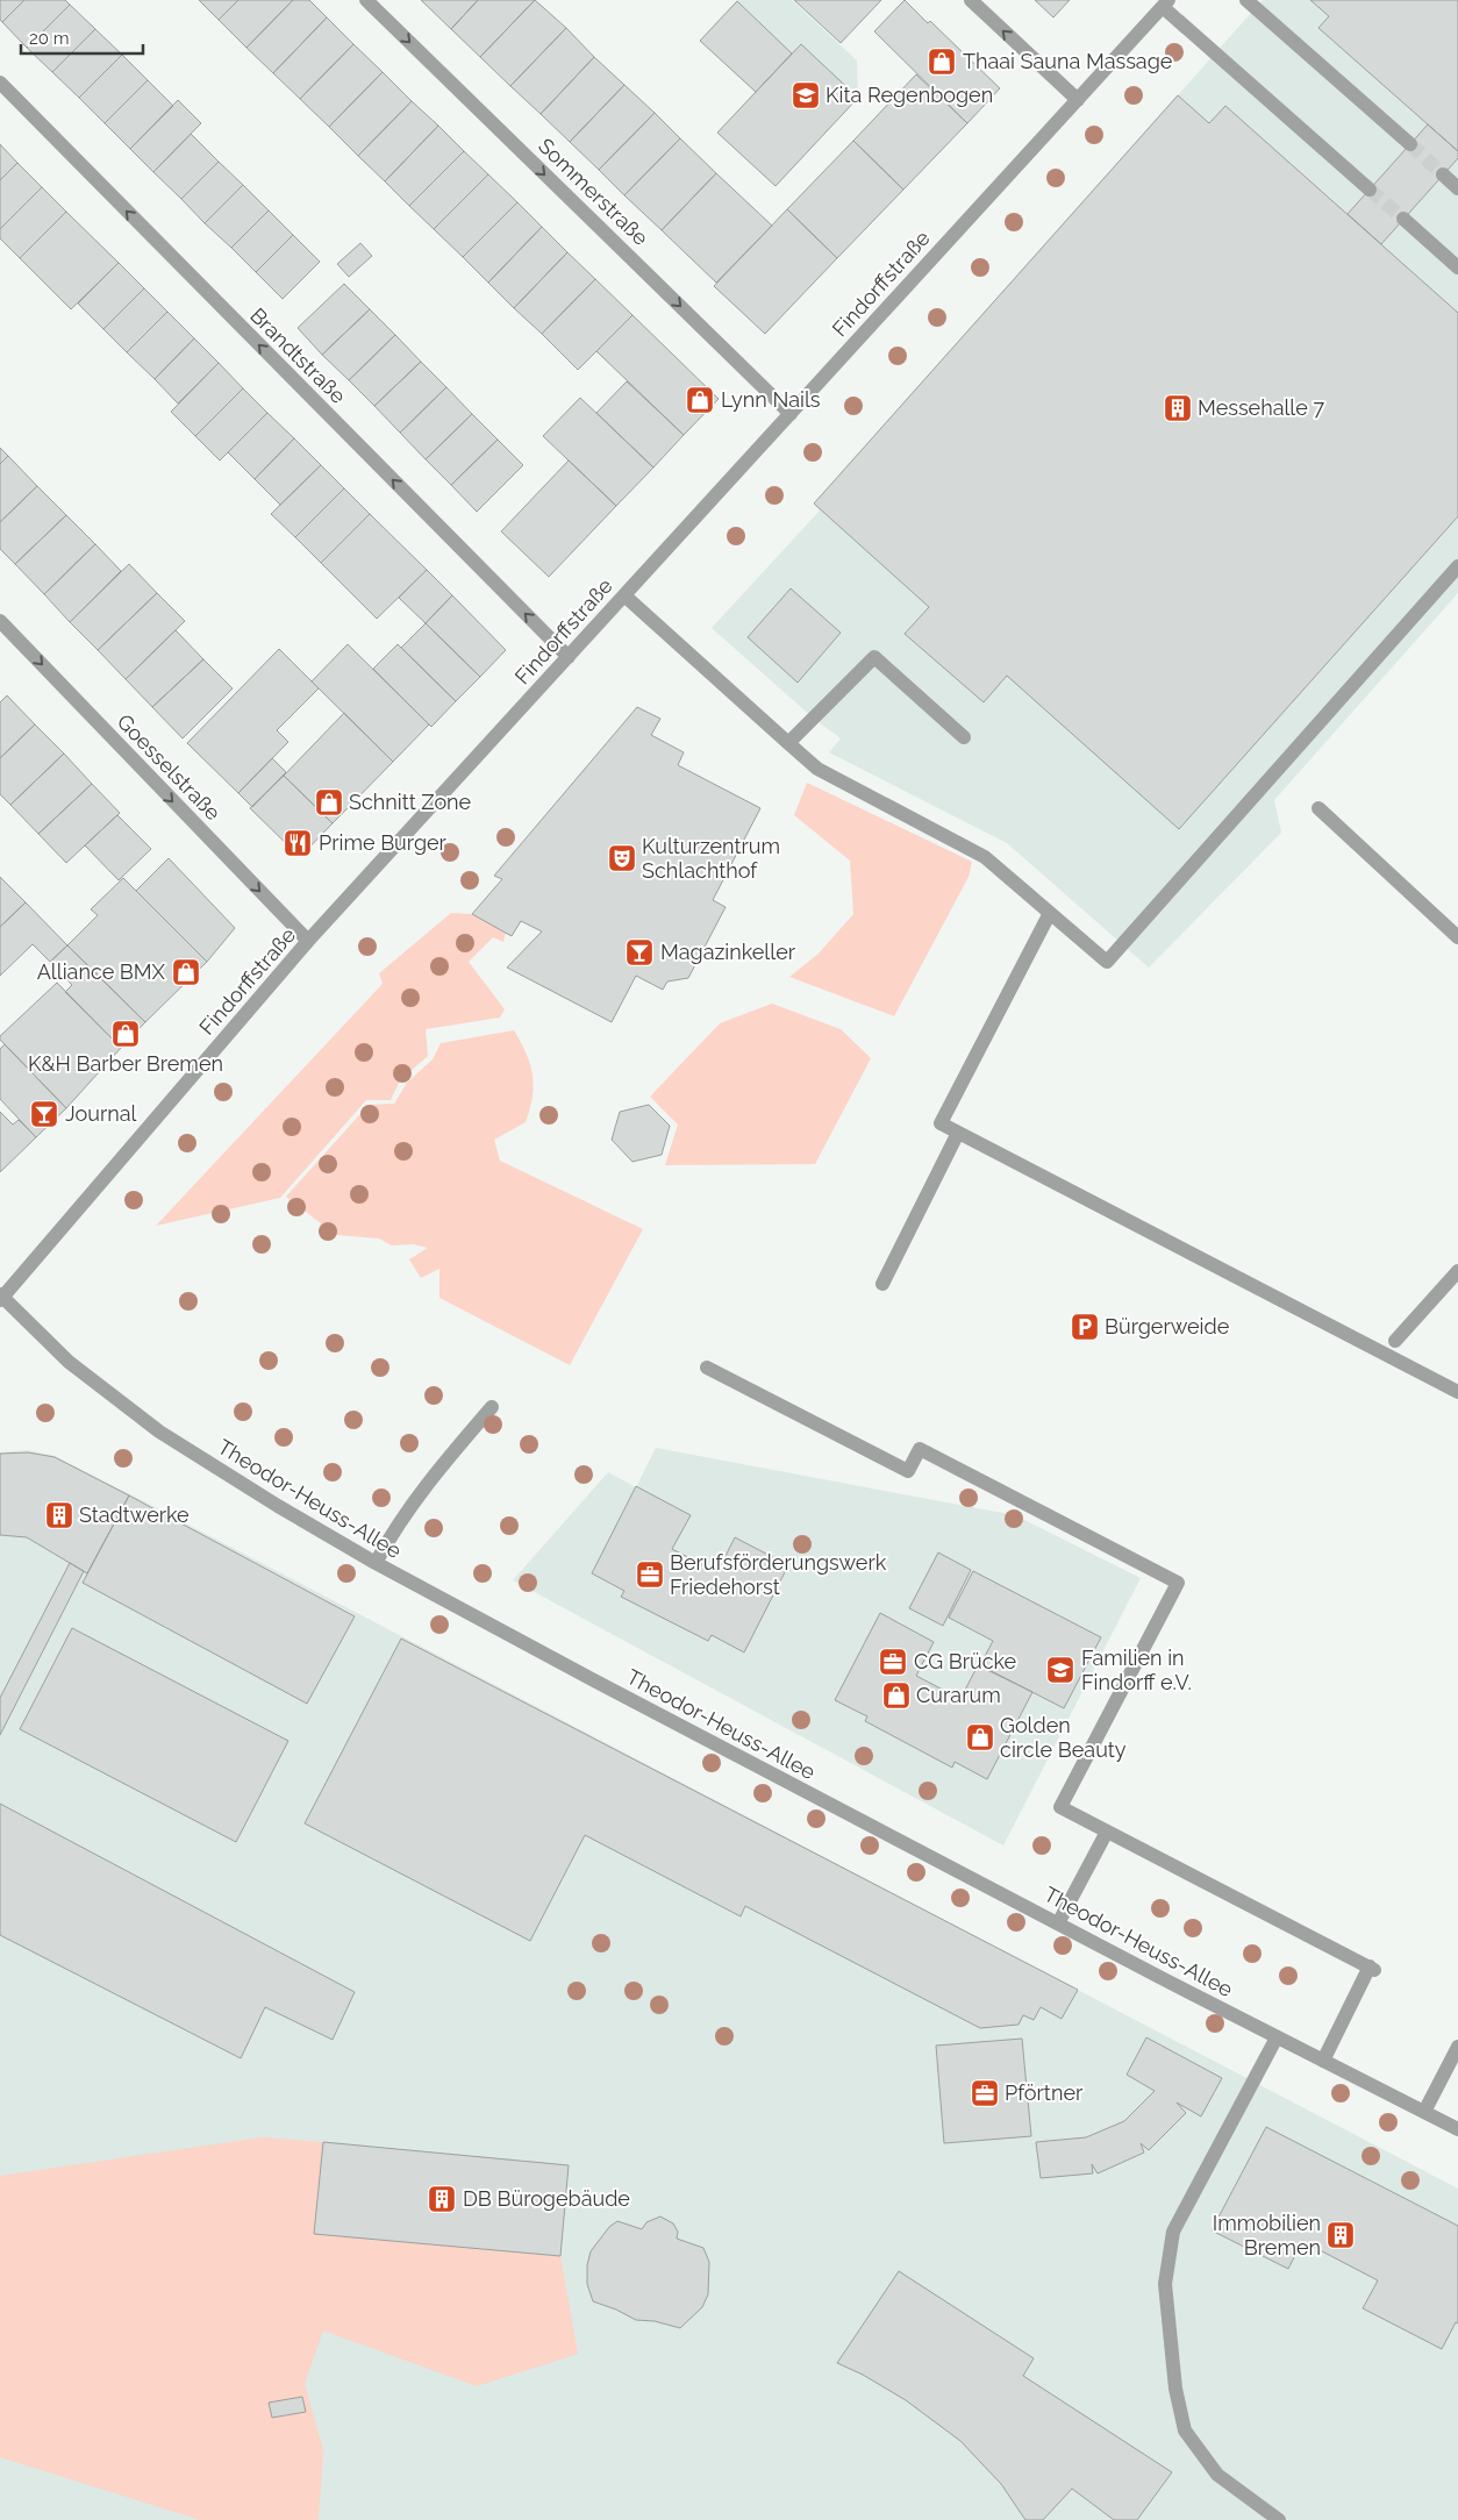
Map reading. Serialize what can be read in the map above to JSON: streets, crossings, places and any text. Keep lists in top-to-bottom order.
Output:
{
  "streets": {
    "street": [
      "Sommerstraße",
      "Findorffstraße",
      "Brandtstraße",
      "Goesselstraße",
      "Theodor-Heuss-Allee"
    ]
  },
  "crossings": [
    ["Sommerstraße", "Findorffstraße"],
    ["Findorffstraße", "Brandtstraße"],
    ["Findorffstraße", "Goesselstraße"],
    ["Findorffstraße", "Theodor-Heuss-Allee"]
  ],
  "one_way": ["Sommerstraße", "Brandtstraße", "Goesselstraße"],
  "places": {
    "shop": [
      "Thaai Sauna Massage",
      "Lynn Nails",
      "Schnitt Zone",
      "Alliance BMX",
      "K&H Barber Bremen",
      "Curarum",
      "Golden circle Beauty"
    ],
    "school or university": ["Kita Regenbogen", "Familien in Findorff e.V."],
    "building": [
      "Messehalle 7",
      "Stadtwerke",
      "DB Bürogebäude",
      "Immobilien Bremen"
    ],
    "restaurant": ["Prime Burger"],
    "theatre": ["Kulturzentrum Schlachthof"],
    "bar": ["Magazinkeller", "Journal"],
    "parking": ["Bürgerweide"],
    "office": ["Berufsförderungswerk Friedehorst", "CG Brücke", "Pförtner"]
  },
  "scale_bar": "20 m"
}
